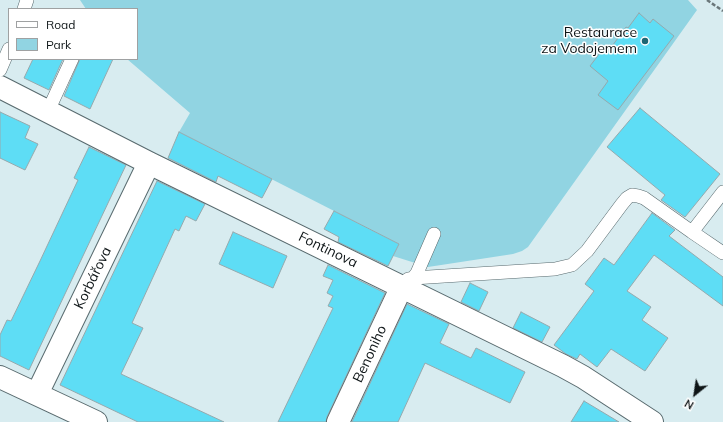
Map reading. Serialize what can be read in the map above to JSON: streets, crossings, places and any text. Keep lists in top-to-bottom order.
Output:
{
  "streets": {
    "street": ["Fontinova", "Korbářova", "Benoniho"]
  },
  "crossings": [
    ["Fontinova", "Korbářova"],
    ["Fontinova", "Benoniho"]
  ],
  "places": ["Restaurace za Vodojemem"],
  "legend": ["Road", "Park"],
  "north": "bottom left"
}
